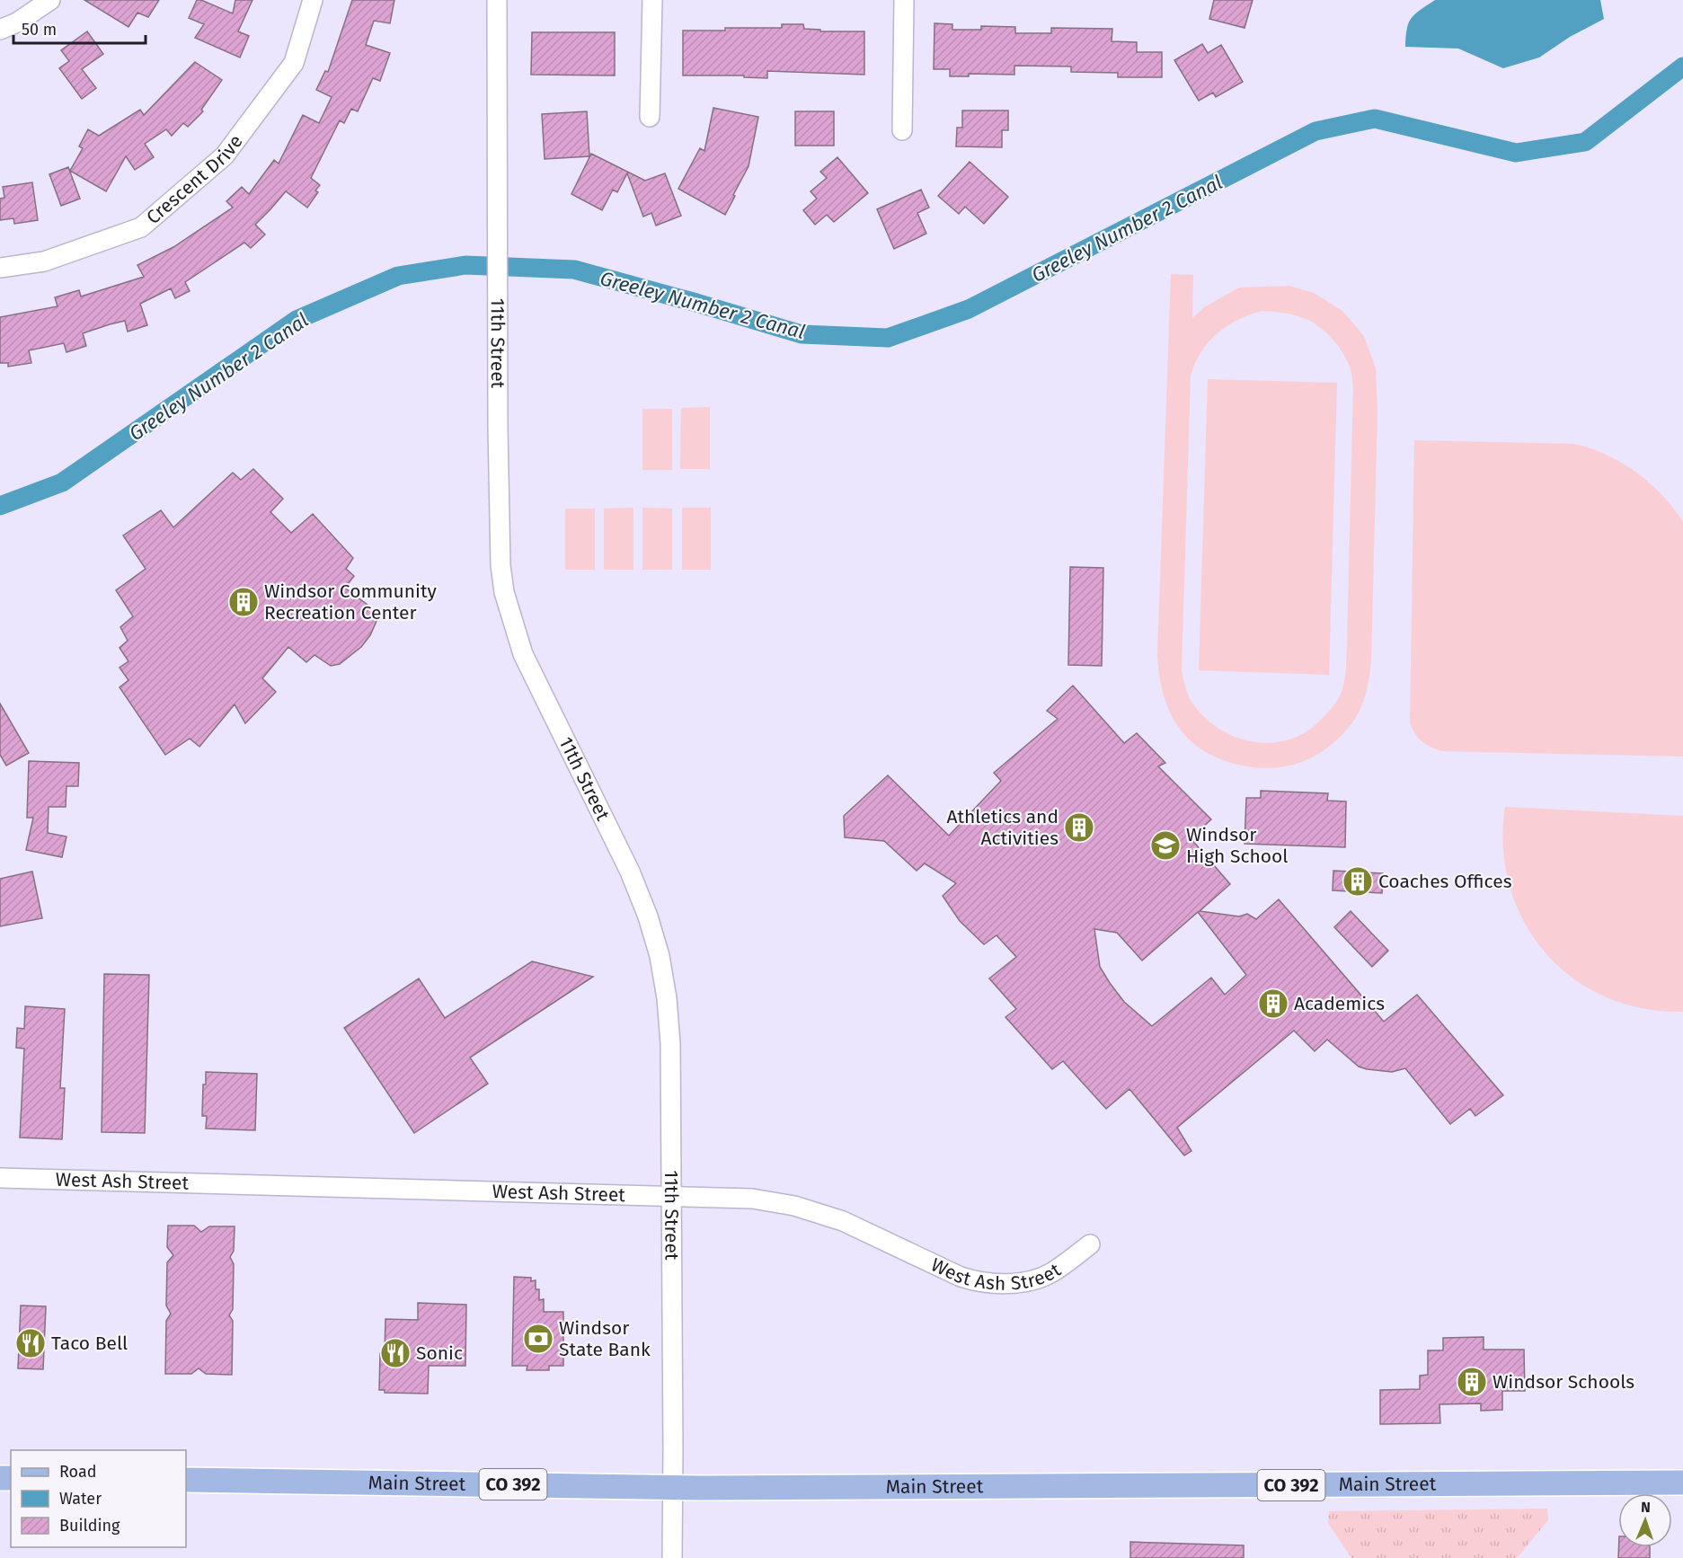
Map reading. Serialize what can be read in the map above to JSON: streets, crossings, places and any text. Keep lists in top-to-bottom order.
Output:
{
  "streets": {
    "main road": ["Main Street", "CO 392"],
    "street": ["Crescent Drive", "11th Street", "West Ash Street"]
  },
  "crossings": [
    ["11th Street", "West Ash Street"],
    ["11th Street", "Main Street"]
  ],
  "water": ["Greeley Number 2 Canal"],
  "places": {
    "building": [
      "Windsor Community Recreation Center",
      "Athletics and Activities",
      "Coaches Offices",
      "Academics",
      "Windsor Schools"
    ],
    "school or university": ["Windsor High School"],
    "bank": ["Windsor State Bank"],
    "restaurant": ["Taco Bell", "Sonic"]
  },
  "legend": ["Road", "Water", "Building"],
  "scale_bar": "50 m",
  "north": "top"
}
